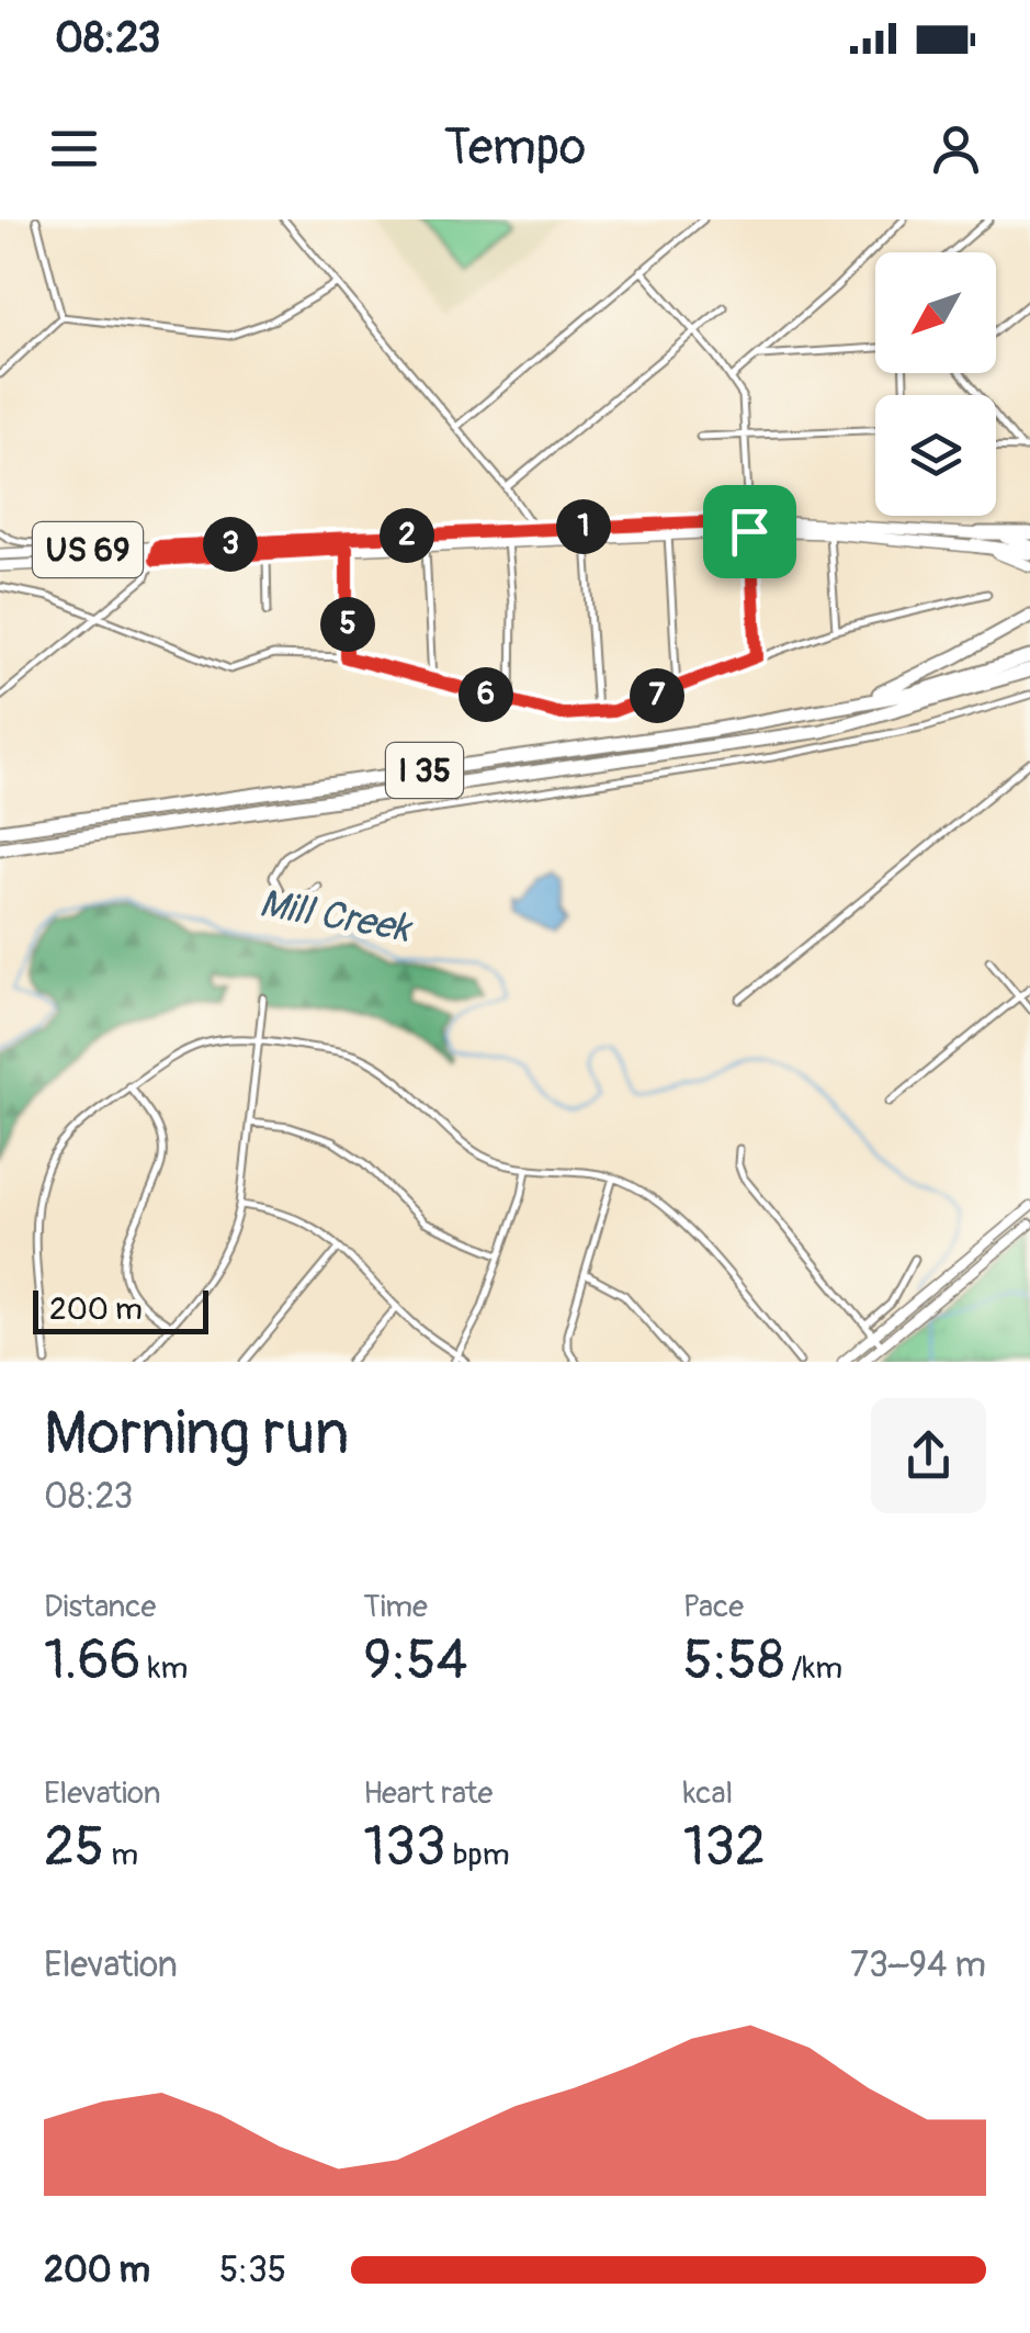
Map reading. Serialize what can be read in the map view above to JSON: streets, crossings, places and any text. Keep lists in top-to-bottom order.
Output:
{
  "streets": {
    "highway": ["I 35"],
    "main road": ["US 69"]
  },
  "water": ["Mill Creek"],
  "scale_bar": "200 m",
  "north": "bottom left",
  "page": {
    "status": "08:23",
    "header": "Tempo",
    "pins": [
      "1",
      "2",
      "3",
      "5",
      "6",
      "7"
    ],
    "scale": "200 m",
    "heading": ["Morning run", "08:23"],
    "stats": [
      ["Distance", "1.66 km"],
      ["Time", "9:54"],
      ["Pace", "5:58 /km"],
      ["Elevation", "25 m"],
      ["Heart rate", "133 bpm"],
      ["kcal", "132"]
    ],
    "chart": ["Elevation", "73–94 m"],
    "list": [
      {
        "name": "200 m",
        "note": "5:35"
      }
    ]
  }
}
